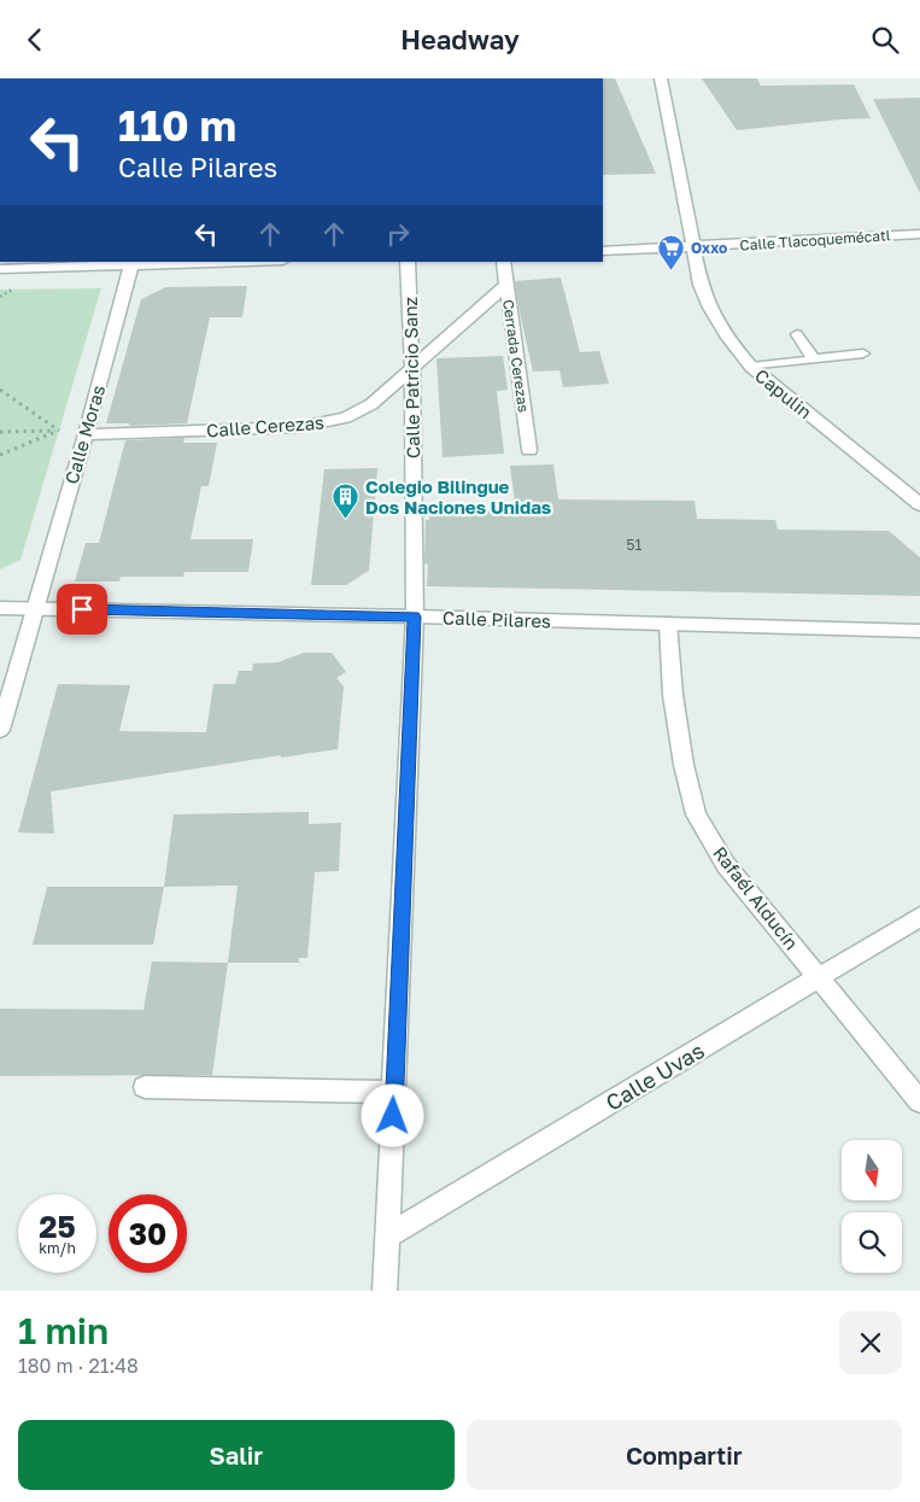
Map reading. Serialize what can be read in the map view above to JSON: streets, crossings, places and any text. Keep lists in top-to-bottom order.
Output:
{
  "streets": {
    "street": [
      "Calle Tlacoquemécatl",
      "Cerrada Cerezas",
      "Calle Patricio Sanz",
      "Capulin",
      "Calle Cerezas",
      "Calle Moras",
      "Calle Pilares",
      "Rafaél Alducín",
      "Calle Uvas"
    ]
  },
  "crossings": [
    ["Calle Tlacoquemécatl", "Capulin"],
    ["Cerrada Cerezas", "Calle Cerezas"],
    ["Calle Patricio Sanz", "Calle Cerezas"],
    ["Calle Patricio Sanz", "Calle Pilares"],
    ["Calle Patricio Sanz", "Calle Uvas"],
    ["Calle Cerezas", "Calle Moras"],
    ["Calle Moras", "Calle Pilares"],
    ["Calle Pilares", "Rafaél Alducín"],
    ["Rafaél Alducín", "Calle Uvas"]
  ],
  "places": {
    "supermarket": ["Oxxo"],
    "building": ["Colegio Bilingue Dos Naciones Unidas"]
  },
  "house_numbers": ["51"],
  "north": "bottom",
  "page": {
    "header": "Headway",
    "turn": ["110 m", "Calle Pilares"],
    "speed": "25 km/h",
    "limit": "30",
    "heading": ["1 min", "180 m · 21:48"],
    "buttons": ["Salir", "Compartir"]
  }
}
